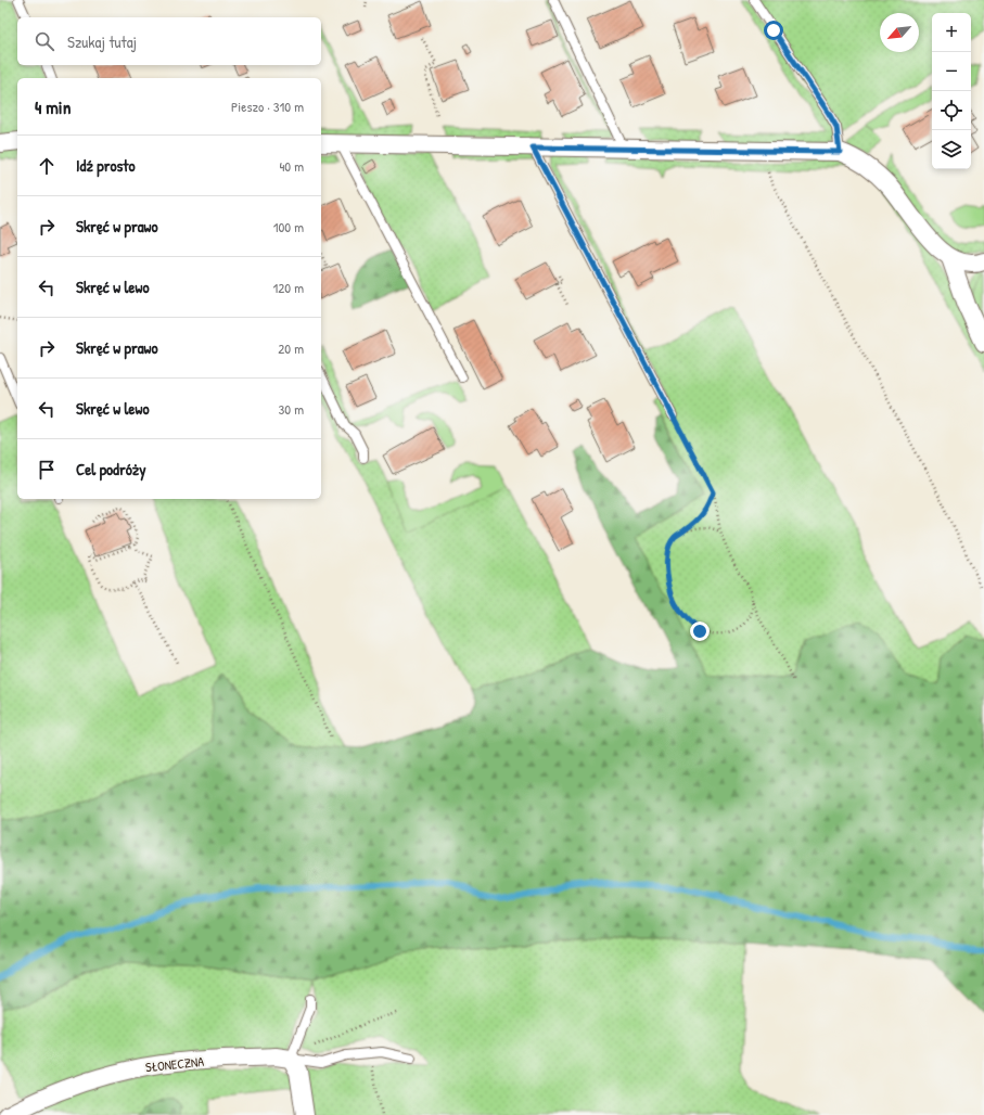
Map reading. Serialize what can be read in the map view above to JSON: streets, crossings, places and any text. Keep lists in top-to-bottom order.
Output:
{
  "streets": {
    "street": ["SŁONECZNA"]
  },
  "north": "bottom left",
  "page": {
    "map_buttons": ["+", "−"],
    "search": "Szukaj tutaj",
    "heading": ["4 min", "Pieszo · 310 m"],
    "list": [
      ["Idź prosto", "40 m"],
      ["Skręć w prawo", "100 m"],
      ["Skręć w lewo", "120 m"],
      ["Skręć w prawo", "20 m"],
      ["Skręć w lewo", "30 m"],
      "Cel podróży"
    ]
  }
}
